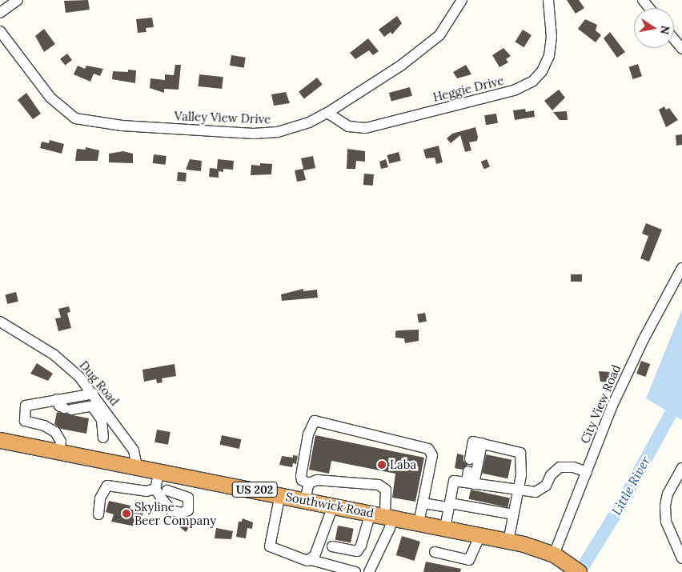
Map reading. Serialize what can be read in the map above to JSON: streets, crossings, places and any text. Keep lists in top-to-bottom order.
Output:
{
  "streets": {
    "highway": ["US 202", "Southwick Road"],
    "street": [
      "Heggie Drive",
      "Valley View Drive",
      "Dug Road",
      "City View Road"
    ]
  },
  "crossings": [
    ["Heggie Drive", "Valley View Drive"],
    ["Dug Road", "Southwick Road"],
    ["City View Road", "US 202"],
    ["City View Road", "Southwick Road"],
    ["US 202", "Southwick Road"]
  ],
  "water": ["Little River"],
  "places": ["Laba", "Skyline Beer Company"],
  "north": "right"
}
